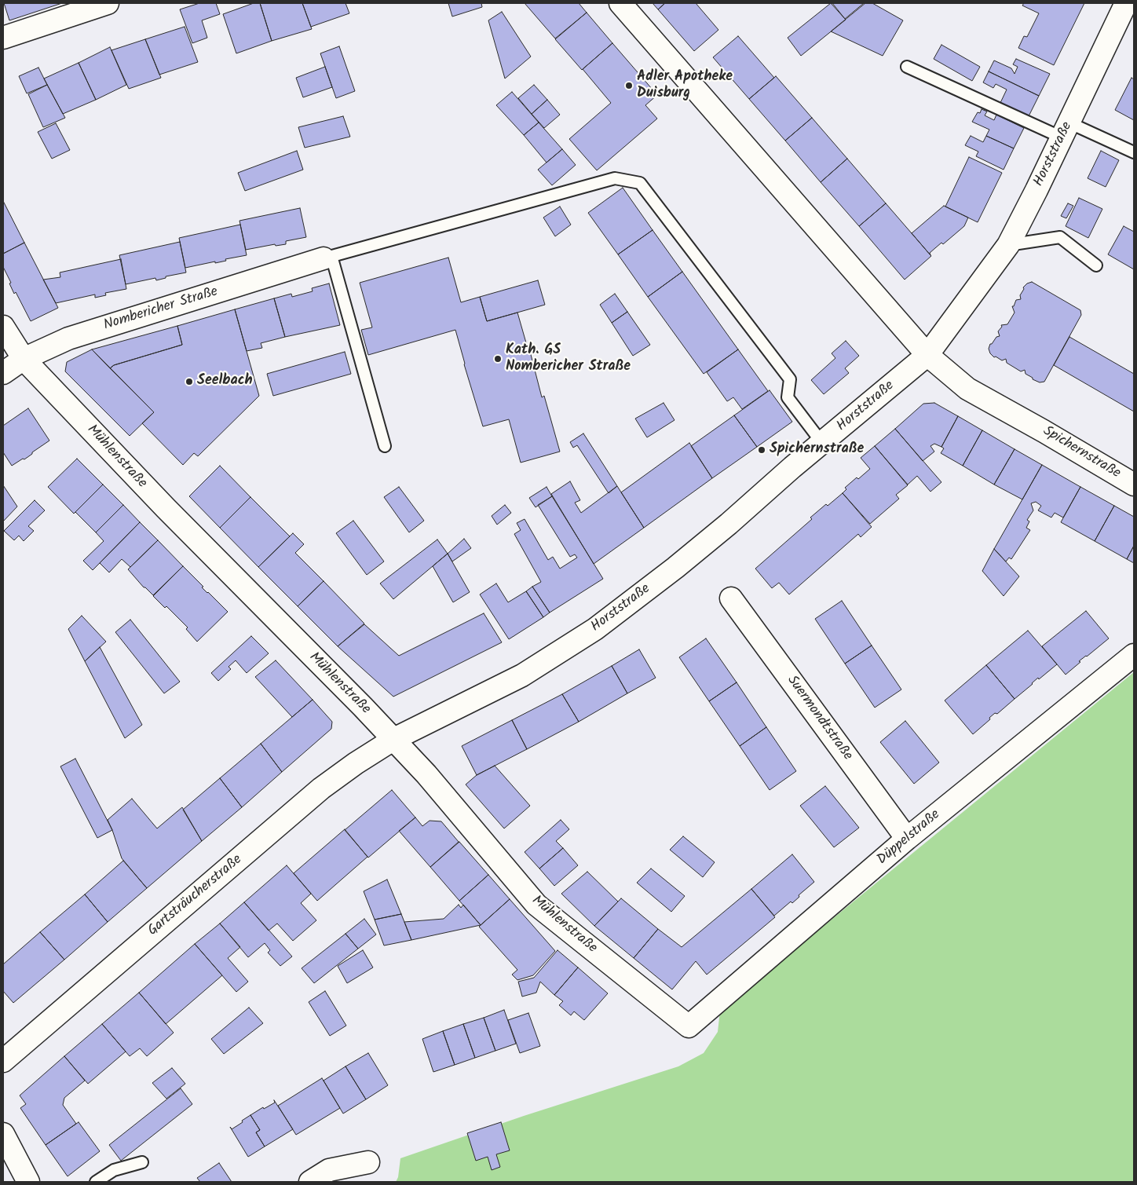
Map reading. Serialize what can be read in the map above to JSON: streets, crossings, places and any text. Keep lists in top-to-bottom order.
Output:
{
  "streets": {
    "street": [
      "Horststraße",
      "Nombericher Straße",
      "Spichernstraße",
      "Mühlenstraße",
      "Suermondtstraße",
      "Düppelstraße",
      "Gartsträucherstraße"
    ]
  },
  "crossings": [
    ["Horststraße", "Spichernstraße"],
    ["Horststraße", "Mühlenstraße"],
    ["Horststraße", "Gartsträucherstraße"],
    ["Nombericher Straße", "Mühlenstraße"],
    ["Mühlenstraße", "Düppelstraße"],
    ["Mühlenstraße", "Gartsträucherstraße"],
    ["Suermondtstraße", "Düppelstraße"]
  ],
  "places": [
    "Adler Apotheke Duisburg",
    "Kath. GS Nombericher Straße",
    "Seelbach",
    "Spichernstraße"
  ]
}
